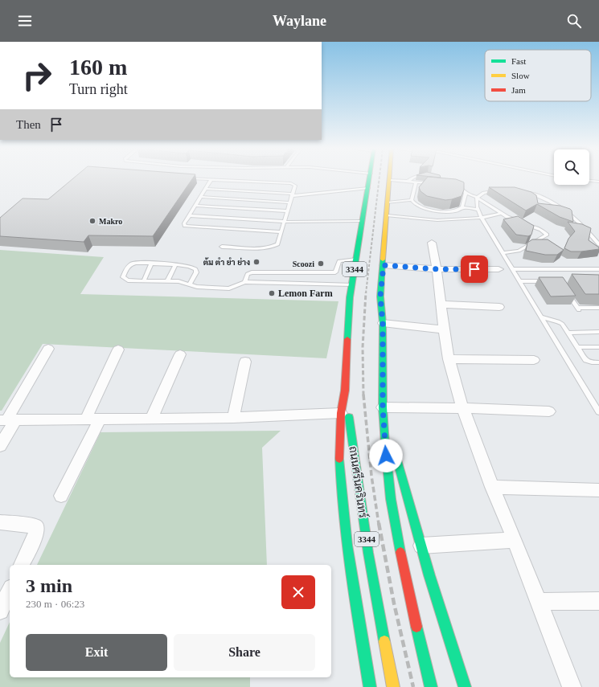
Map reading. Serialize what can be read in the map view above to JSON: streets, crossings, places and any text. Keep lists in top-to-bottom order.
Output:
{
  "streets": {
    "main road": ["3344", "ถนนศรีนครินทร์"]
  },
  "places": [
    "Makro",
    "ต้ม ตำ ยำ ย่าง",
    "Scoozi",
    "Lemon Farm"
  ],
  "legend": ["Fast", "Slow", "Jam"],
  "page": {
    "header": "Waylane",
    "turn": ["160 m", "Turn right"],
    "then": "Then",
    "heading": ["3 min", "230 m · 06:23"],
    "buttons": ["Exit", "Share"]
  }
}
